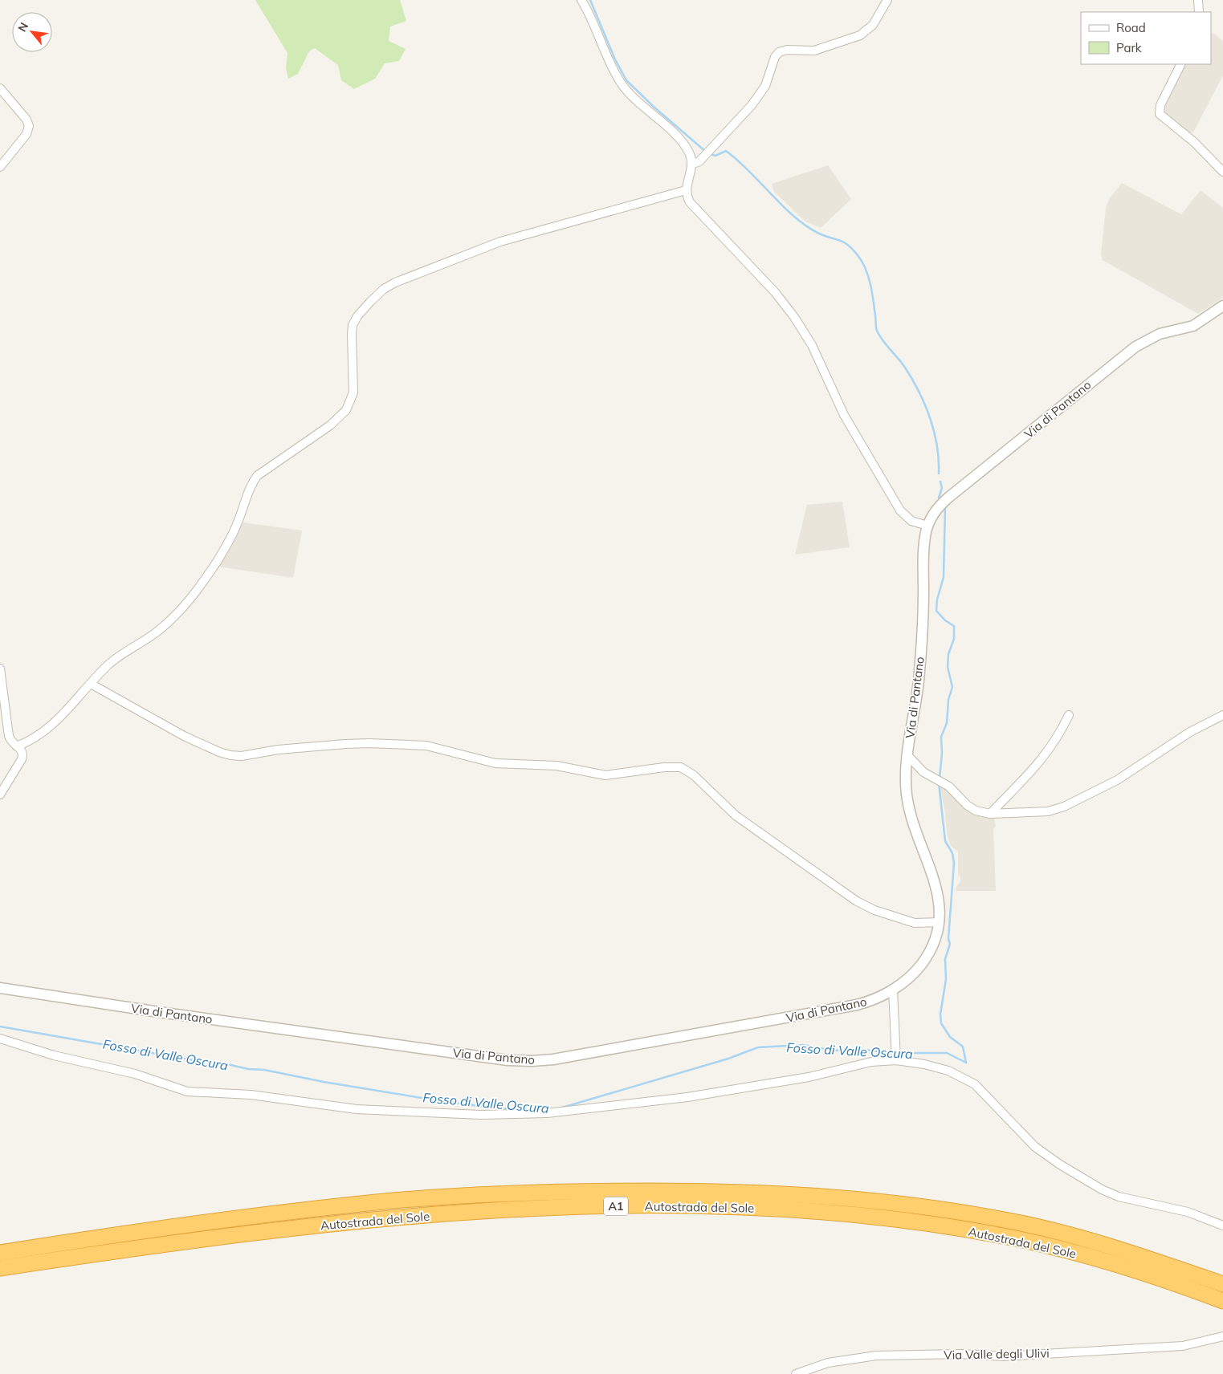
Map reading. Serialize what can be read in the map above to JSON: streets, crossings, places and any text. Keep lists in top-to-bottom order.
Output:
{
  "streets": {
    "highway": ["A1", "Autostrada del Sole"],
    "street": ["Via di Pantano", "Via Valle degli Ulivi"]
  },
  "water": ["Fosso di Valle Oscura"],
  "legend": ["Road", "Park"],
  "north": "top left"
}
